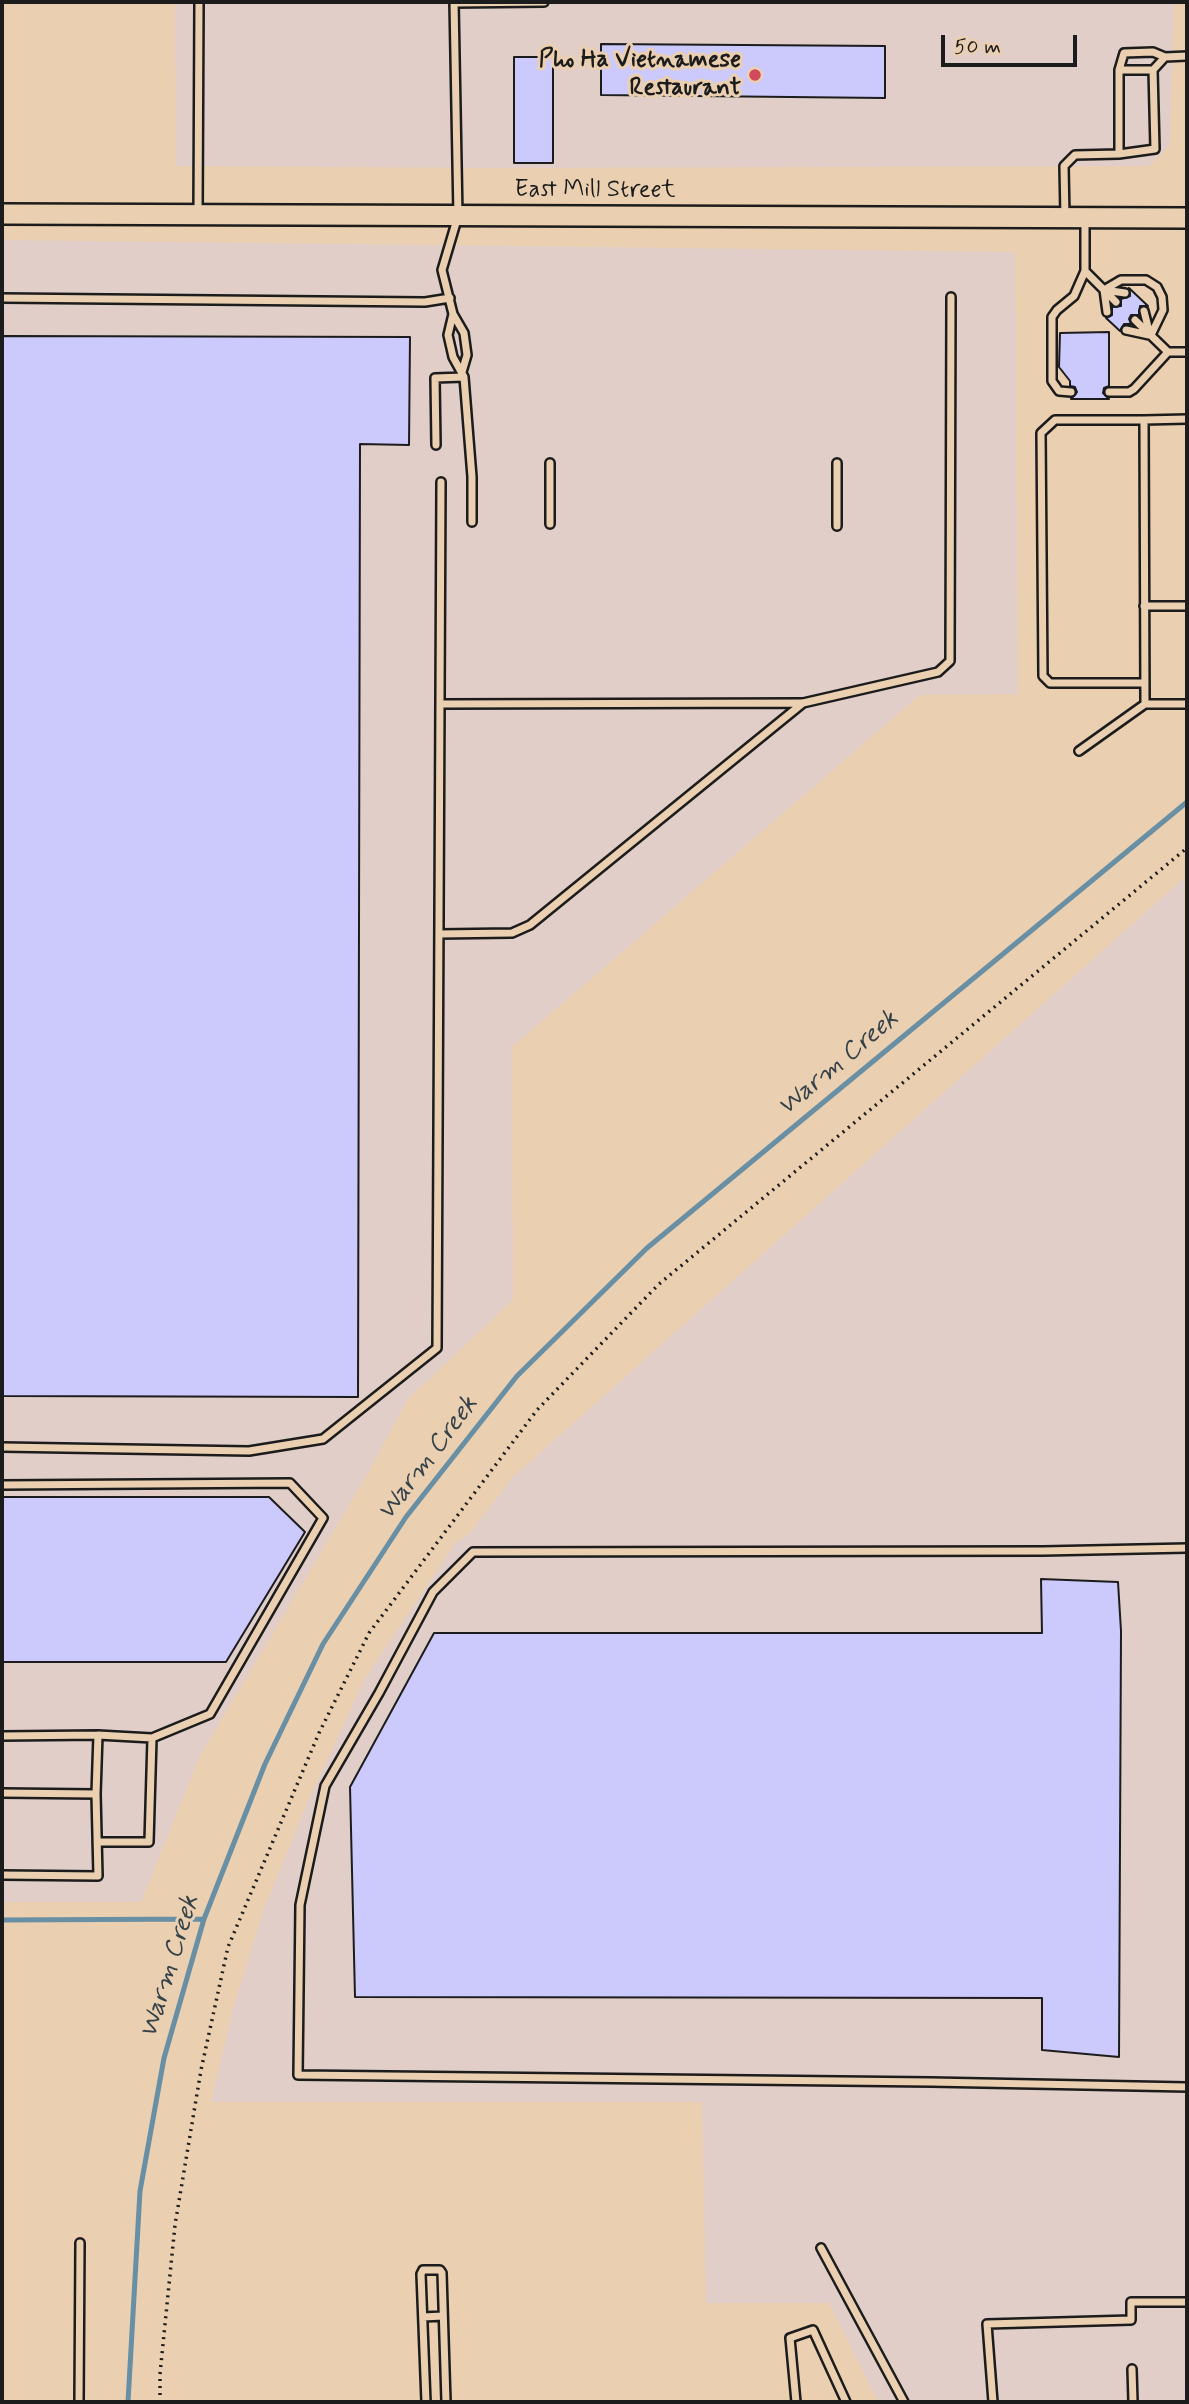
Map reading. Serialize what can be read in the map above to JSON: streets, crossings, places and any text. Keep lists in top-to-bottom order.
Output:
{
  "streets": {
    "main road": ["East Mill Street"]
  },
  "water": ["Warm Creek"],
  "places": ["Pho Ha Vietnamese Restaurant"],
  "scale_bar": "50 m"
}
